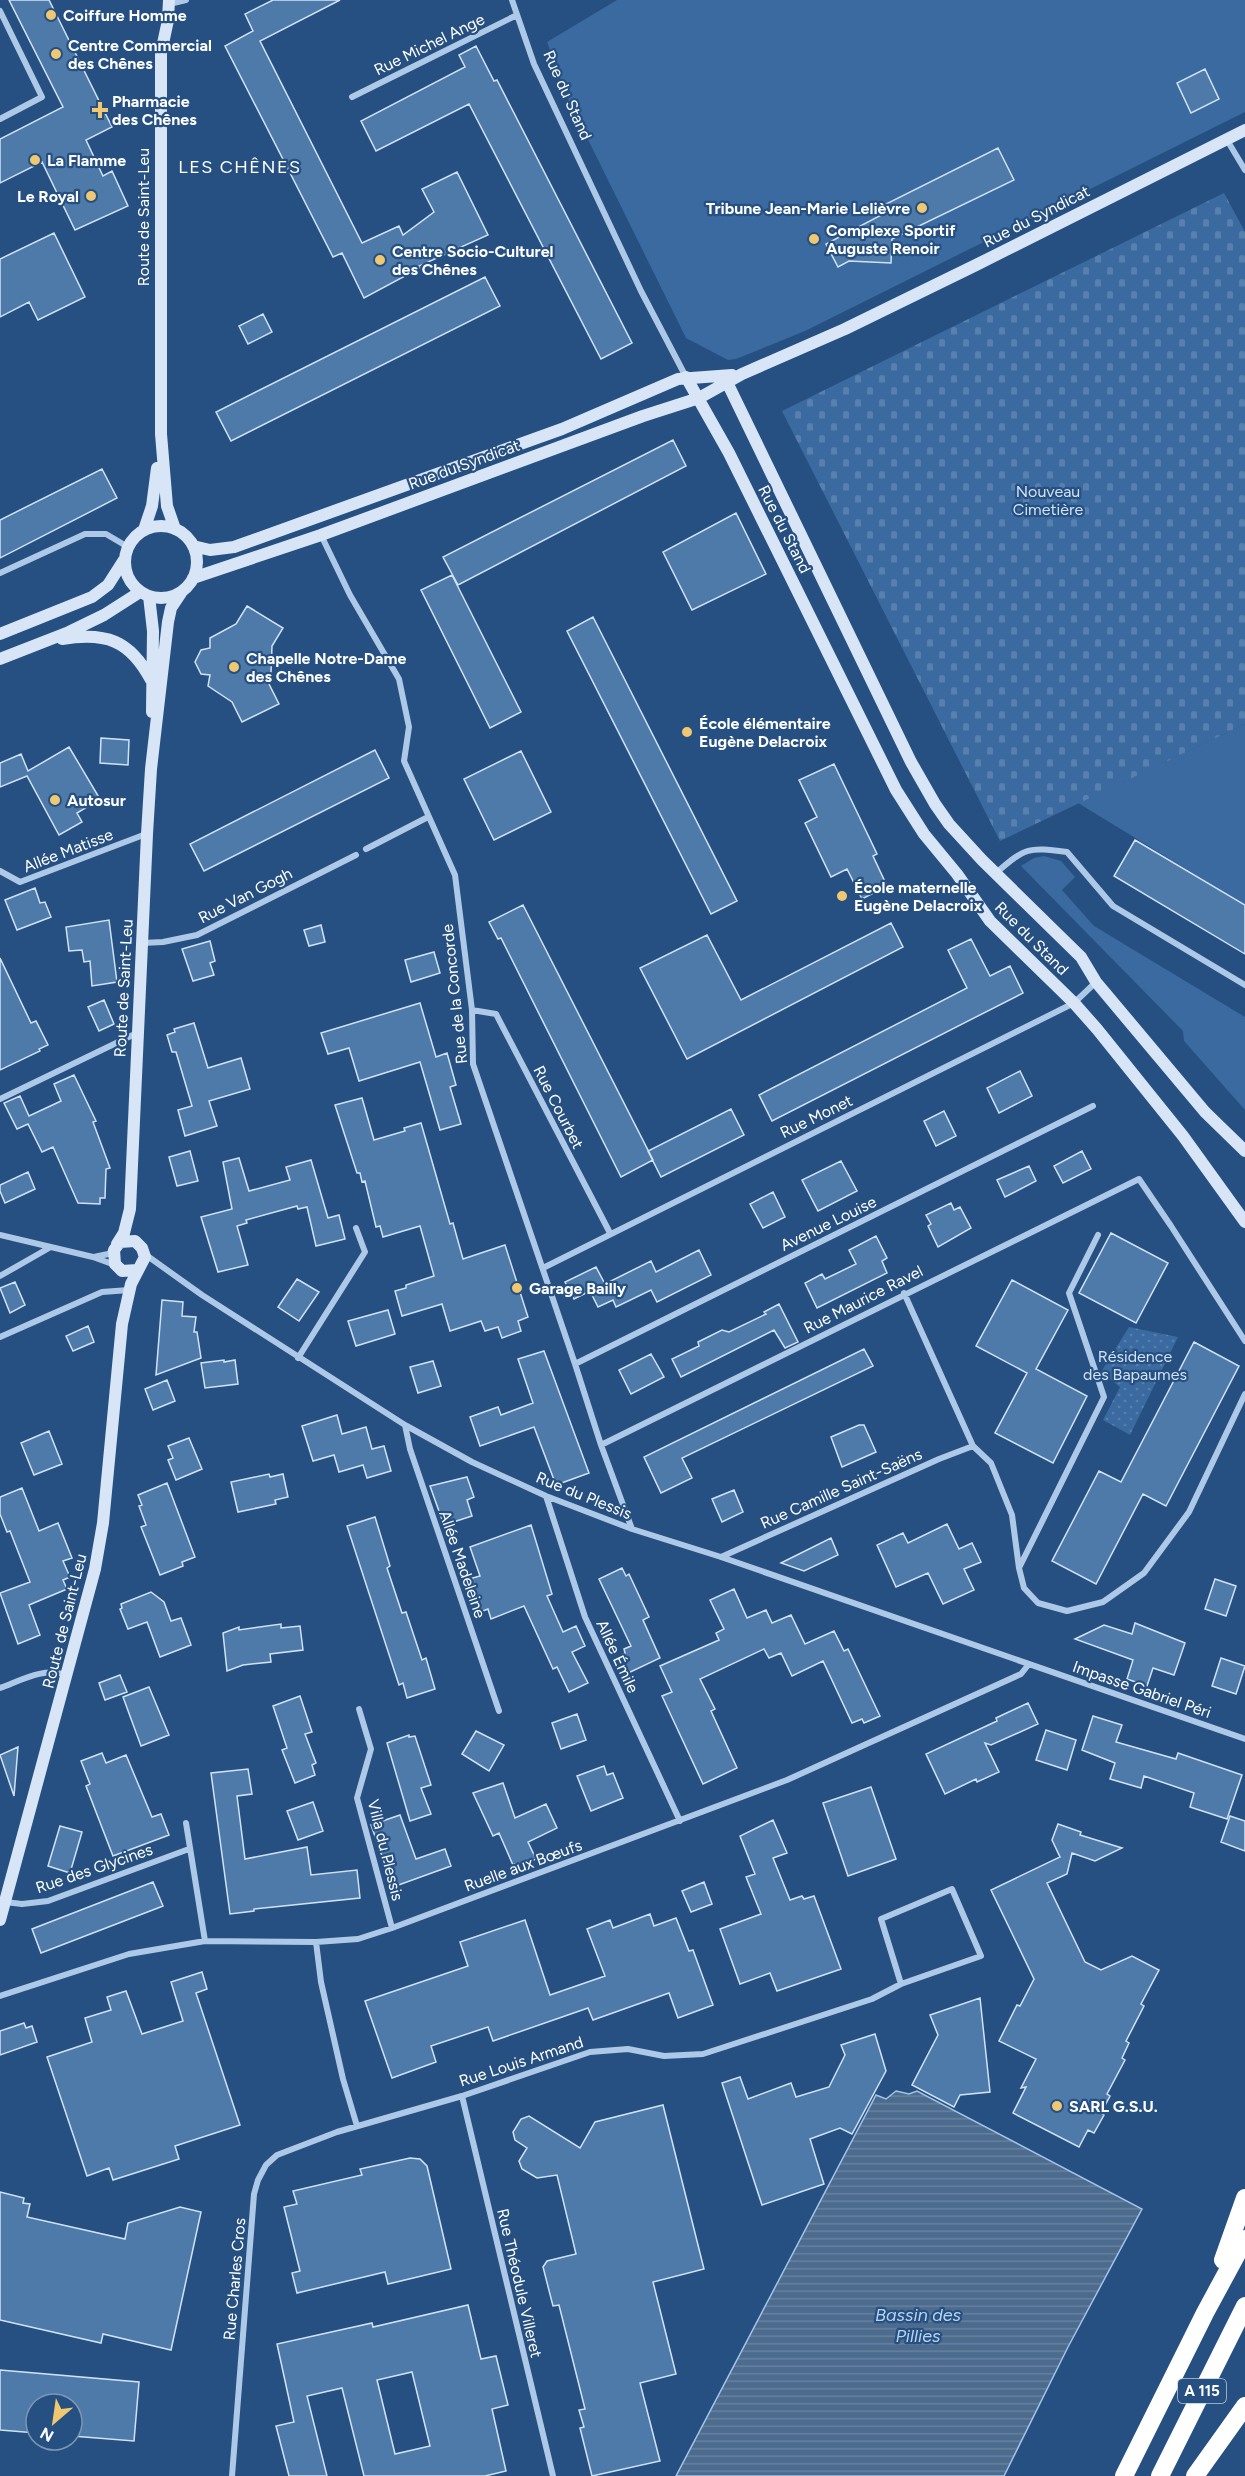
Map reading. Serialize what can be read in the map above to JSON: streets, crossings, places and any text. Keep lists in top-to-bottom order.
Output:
{
  "streets": {
    "highway": ["A 115"],
    "street": [
      "Rue Michel Ange",
      "Rue du Stand",
      "Rue du Syndicat",
      "Route de Saint-Leu",
      "Allée Matisse",
      "Rue Van Gogh",
      "Rue de la Concorde",
      "Rue Courbet",
      "Rue Monet",
      "Avenue Louise",
      "Rue Maurice Ravel",
      "Rue Camille Saint-Saëns",
      "Rue du Plessis",
      "Allée Madeleine",
      "Allée Émile",
      "Impasse Gabriel Péri",
      "Villa du Plessis",
      "Ruelle aux Bœufs",
      "Rue des Glycines",
      "Rue Louis Armand",
      "Rue Charles Cros",
      "Rue Théodule Villeret"
    ]
  },
  "crossings": [
    ["Rue Michel Ange", "Rue du Stand"],
    ["Rue du Stand", "Rue du Syndicat"],
    ["Rue du Stand", "Rue Monet"],
    ["Rue du Syndicat", "Route de Saint-Leu"],
    ["Rue du Syndicat", "Rue de la Concorde"],
    ["Route de Saint-Leu", "Allée Matisse"],
    ["Route de Saint-Leu", "Rue Van Gogh"],
    ["Route de Saint-Leu", "Rue du Plessis"],
    ["Route de Saint-Leu", "Rue des Glycines"],
    ["Rue de la Concorde", "Rue Courbet"],
    ["Rue de la Concorde", "Rue Monet"],
    ["Rue de la Concorde", "Avenue Louise"],
    ["Rue de la Concorde", "Rue Maurice Ravel"],
    ["Rue de la Concorde", "Rue du Plessis"],
    ["Rue Courbet", "Rue Monet"],
    ["Rue Camille Saint-Saëns", "Rue du Plessis"],
    ["Rue du Plessis", "Allée Madeleine"],
    ["Rue du Plessis", "Allée Émile"],
    ["Rue du Plessis", "Impasse Gabriel Péri"],
    ["Rue du Plessis", "Ruelle aux Bœufs"],
    ["Allée Émile", "Ruelle aux Bœufs"],
    ["Impasse Gabriel Péri", "Ruelle aux Bœufs"],
    ["Villa du Plessis", "Ruelle aux Bœufs"],
    ["Rue Louis Armand", "Rue Charles Cros"],
    ["Rue Louis Armand", "Rue Théodule Villeret"]
  ],
  "districts": ["LES CHÊNES"],
  "water": ["Bassin des Pillies"],
  "parks": ["Nouveau Cimetière", "Résidence des Bapaumes"],
  "places": {
    "other": [
      "Coiffure Homme",
      "Centre Commercial des Chênes",
      "La Flamme",
      "Le Royal",
      "Tribune Jean-Marie Lelièvre",
      "Complexe Sportif Auguste Renoir",
      "Centre Socio-Culturel des Chênes",
      "Chapelle Notre-Dame des Chênes",
      "École élémentaire Eugène Delacroix",
      "Autosur",
      "École maternelle Eugène Delacroix",
      "Garage Bailly",
      "SARL G.S.U."
    ],
    "health": ["Pharmacie des Chênes"]
  },
  "north": "bottom left"
}
